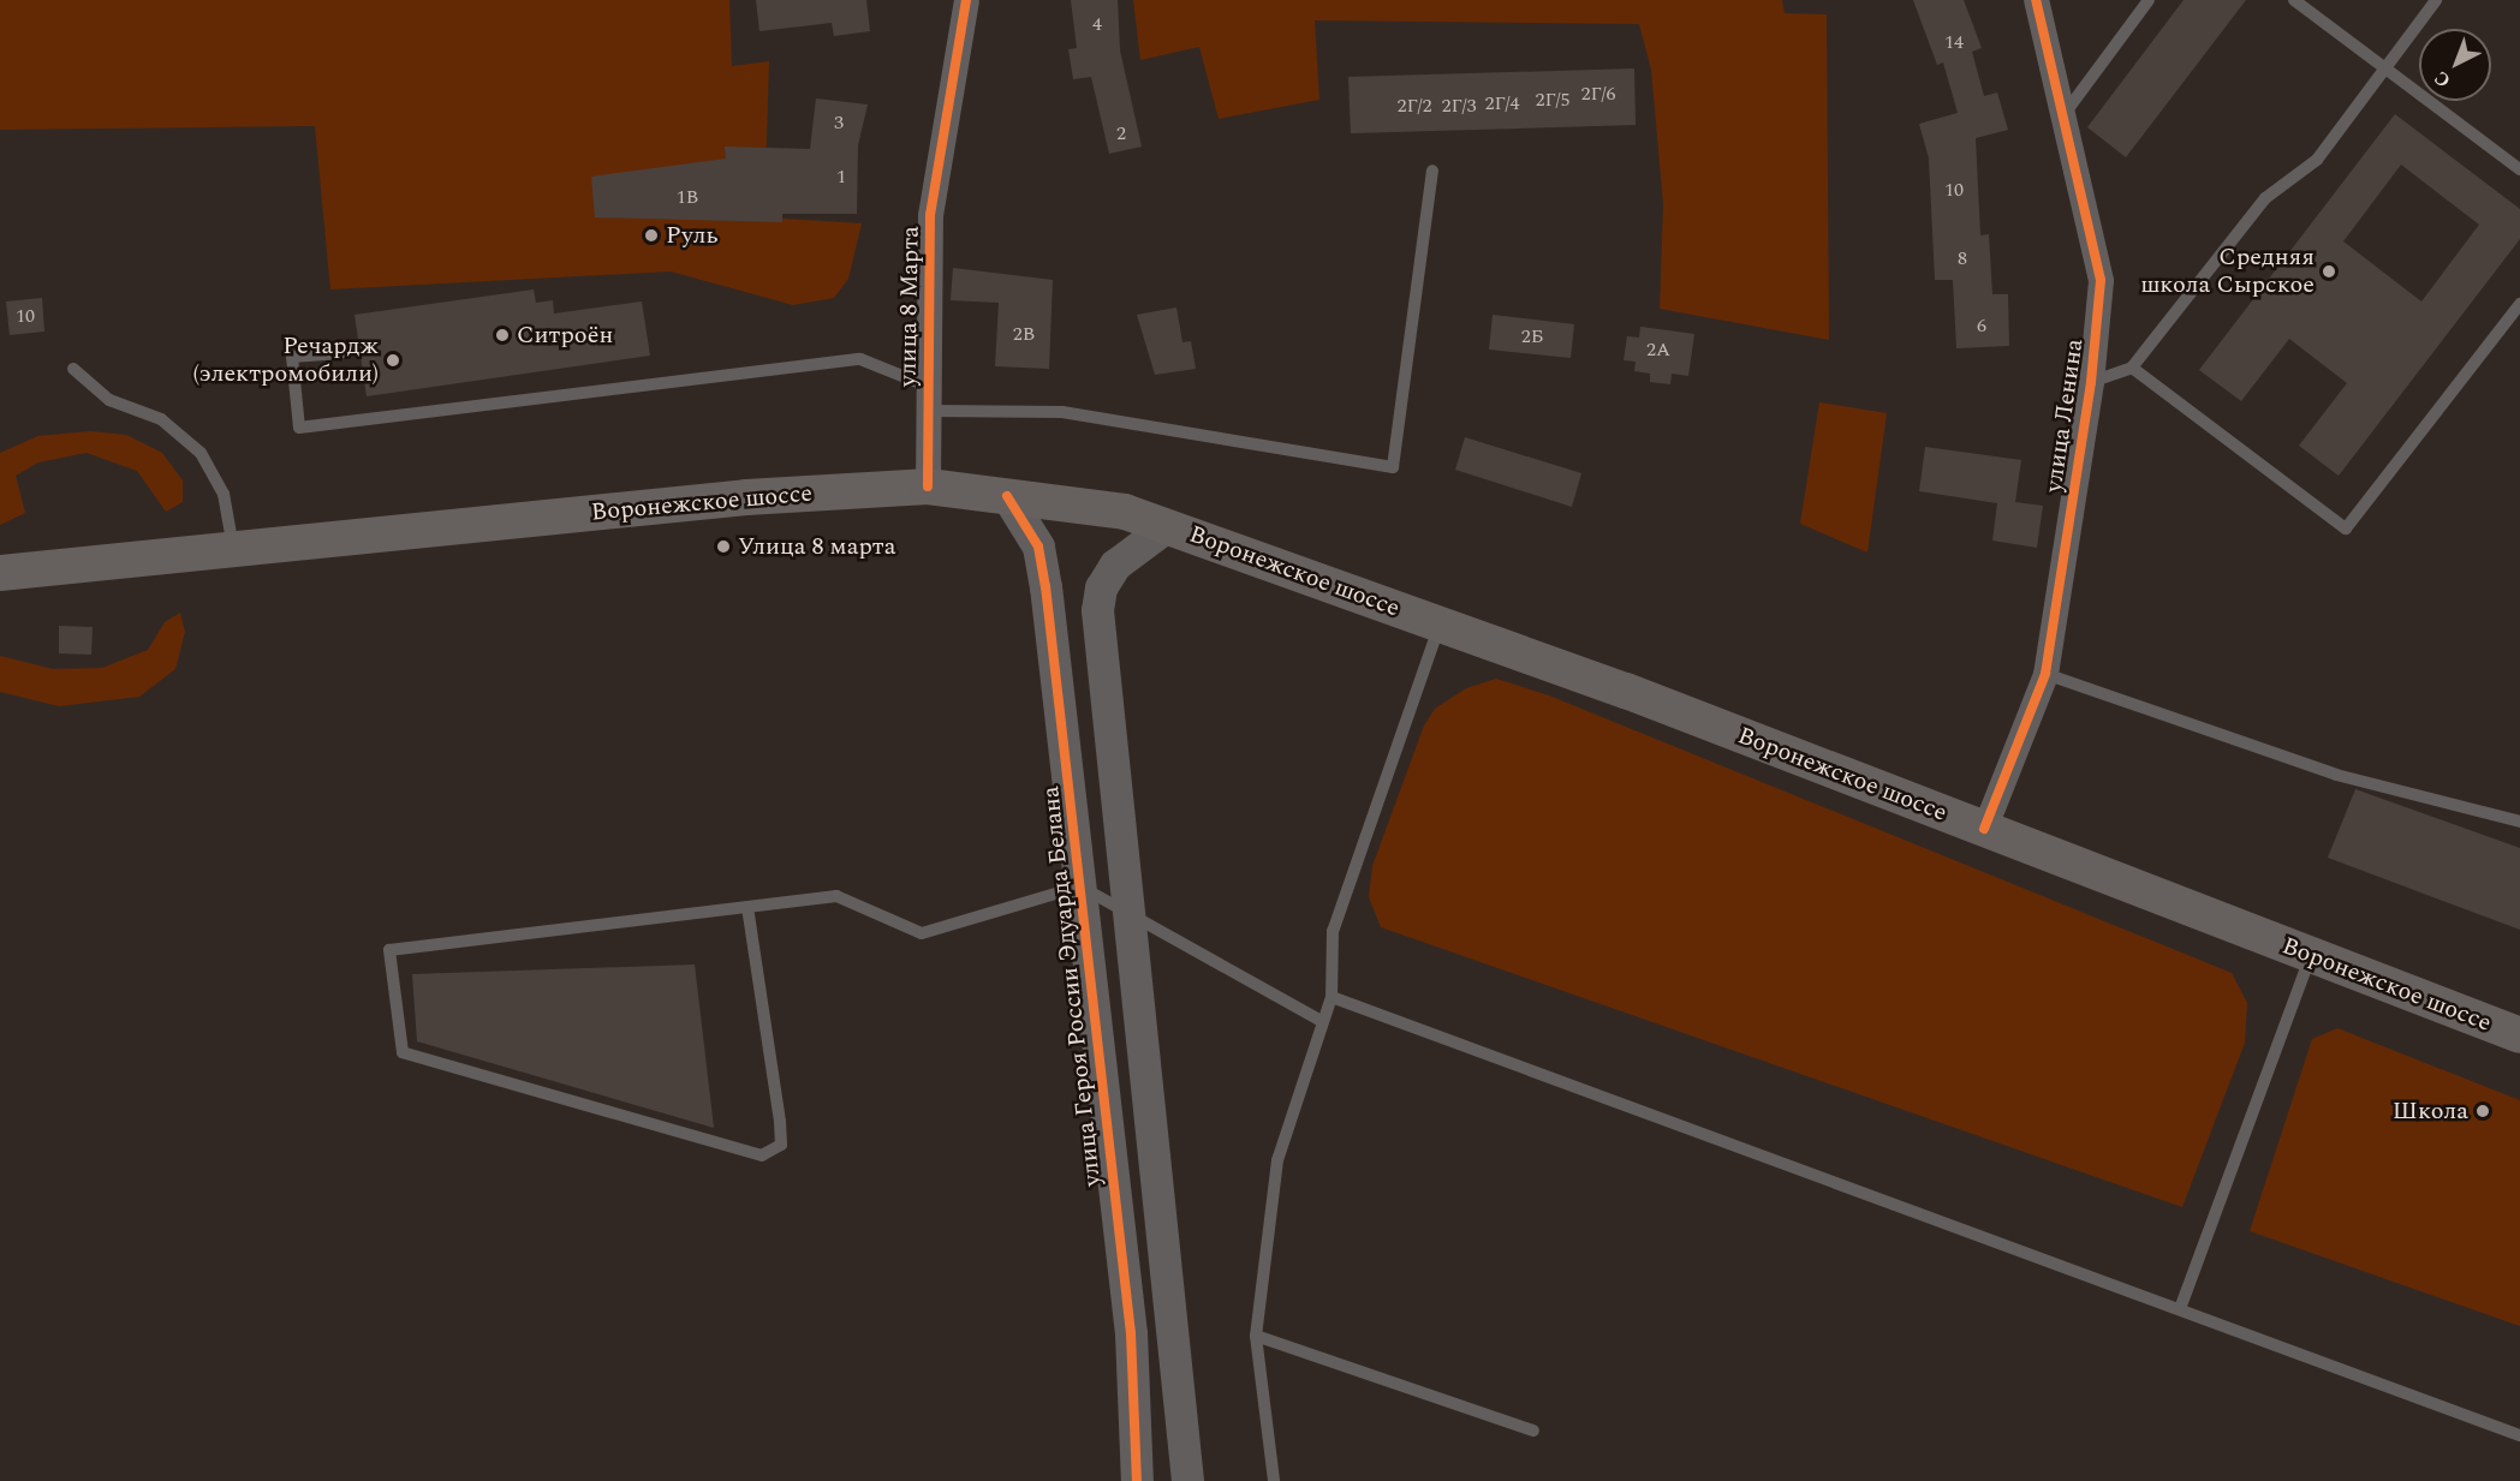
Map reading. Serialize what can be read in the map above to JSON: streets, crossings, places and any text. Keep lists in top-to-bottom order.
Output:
{
  "streets": {
    "main road": ["Воронежское шоссе"],
    "street": ["улица 8 Марта", "улица Ленина", "улица Героя России Эдуарда Белана"]
  },
  "crossings": [
    ["улица 8 Марта", "Воронежское шоссе"],
    ["улица Ленина", "Воронежское шоссе"],
    ["Воронежское шоссе", "улица Героя России Эдуарда Белана"]
  ],
  "places": [
    "Руль",
    "Средняя школа Сырское",
    "Ситроён",
    "Речардж (электромобили)",
    "Улица 8 марта",
    "Школа"
  ],
  "house_numbers": [
    "4",
    "14",
    "2Г/6",
    "2Г/5",
    "2Г/4",
    "2Г/2",
    "2Г/3",
    "3",
    "2",
    "1",
    "10",
    "1В",
    "8",
    "10",
    "6",
    "2В",
    "2Б",
    "2А"
  ],
  "north": "bottom left"
}
